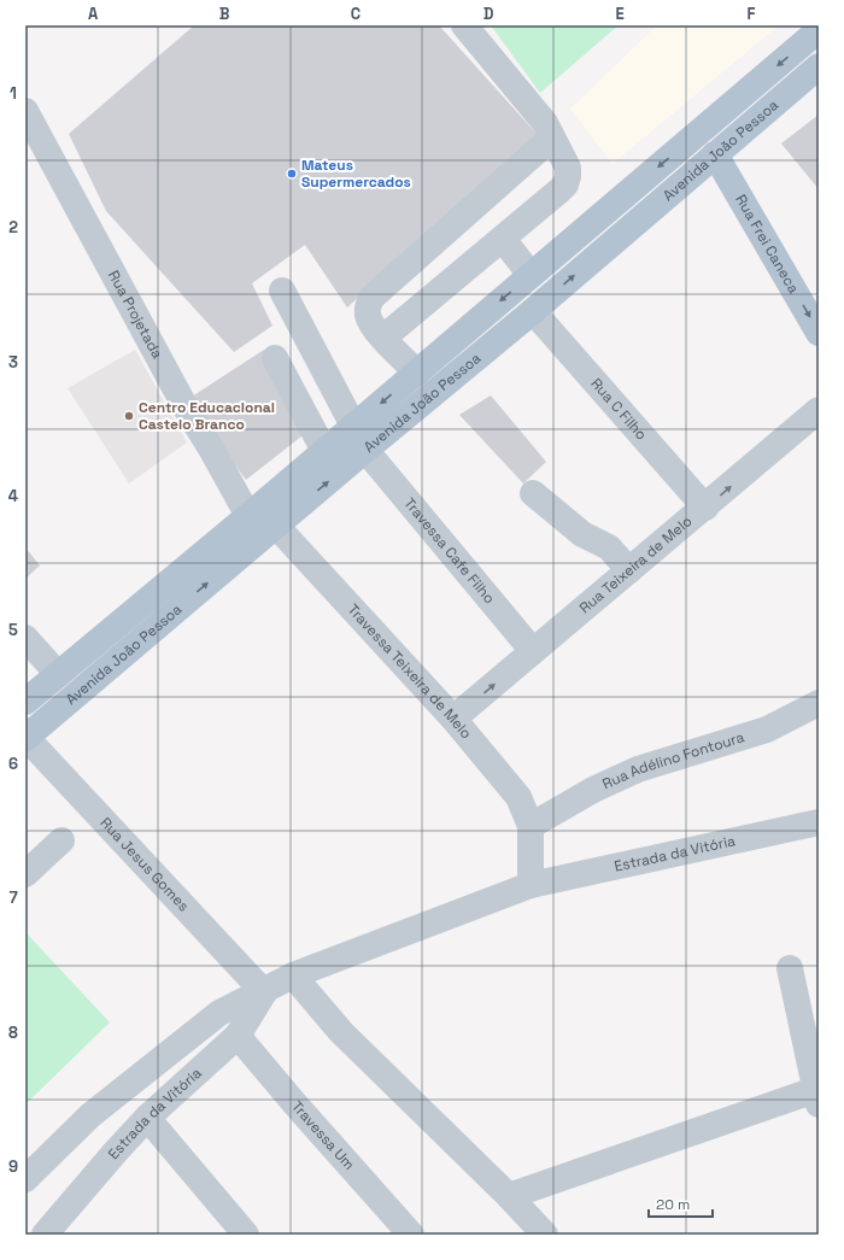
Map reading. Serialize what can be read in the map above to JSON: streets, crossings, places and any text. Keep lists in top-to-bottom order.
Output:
{
  "streets": {
    "main road": ["Avenida João Pessoa", "Rua Frei Caneca"],
    "street": [
      "Rua Projetada",
      "Rua C Filho",
      "Travessa Cafe Filho",
      "Rua Teixeira de Melo",
      "Travessa Teixeira de Melo",
      "Rua Adélino Fontoura",
      "Estrada da Vitória",
      "Rua Jesus Gomes",
      "Travessa Um"
    ]
  },
  "crossings": [
    ["Avenida João Pessoa", "Rua Frei Caneca"],
    ["Avenida João Pessoa", "Rua Projetada"],
    ["Avenida João Pessoa", "Rua C Filho"],
    ["Avenida João Pessoa", "Travessa Cafe Filho"],
    ["Avenida João Pessoa", "Travessa Teixeira de Melo"],
    ["Avenida João Pessoa", "Rua Jesus Gomes"],
    ["Rua C Filho", "Rua Teixeira de Melo"],
    ["Travessa Cafe Filho", "Rua Teixeira de Melo"],
    ["Rua Teixeira de Melo", "Travessa Teixeira de Melo"],
    ["Travessa Teixeira de Melo", "Rua Adélino Fontoura"],
    ["Estrada da Vitória", "Rua Jesus Gomes"],
    ["Estrada da Vitória", "Travessa Um"]
  ],
  "one_way": ["Rua Frei Caneca", "Rua Teixeira de Melo"],
  "places": ["Mateus Supermercados", "Centro Educacional Castelo Branco"],
  "scale_bar": "20 m",
  "grid": {
    "columns": [
      "A",
      "B",
      "C",
      "D",
      "E",
      "F"
    ],
    "rows": [
      "1",
      "2",
      "3",
      "4",
      "5",
      "6",
      "7",
      "8",
      "9"
    ]
  }
}
